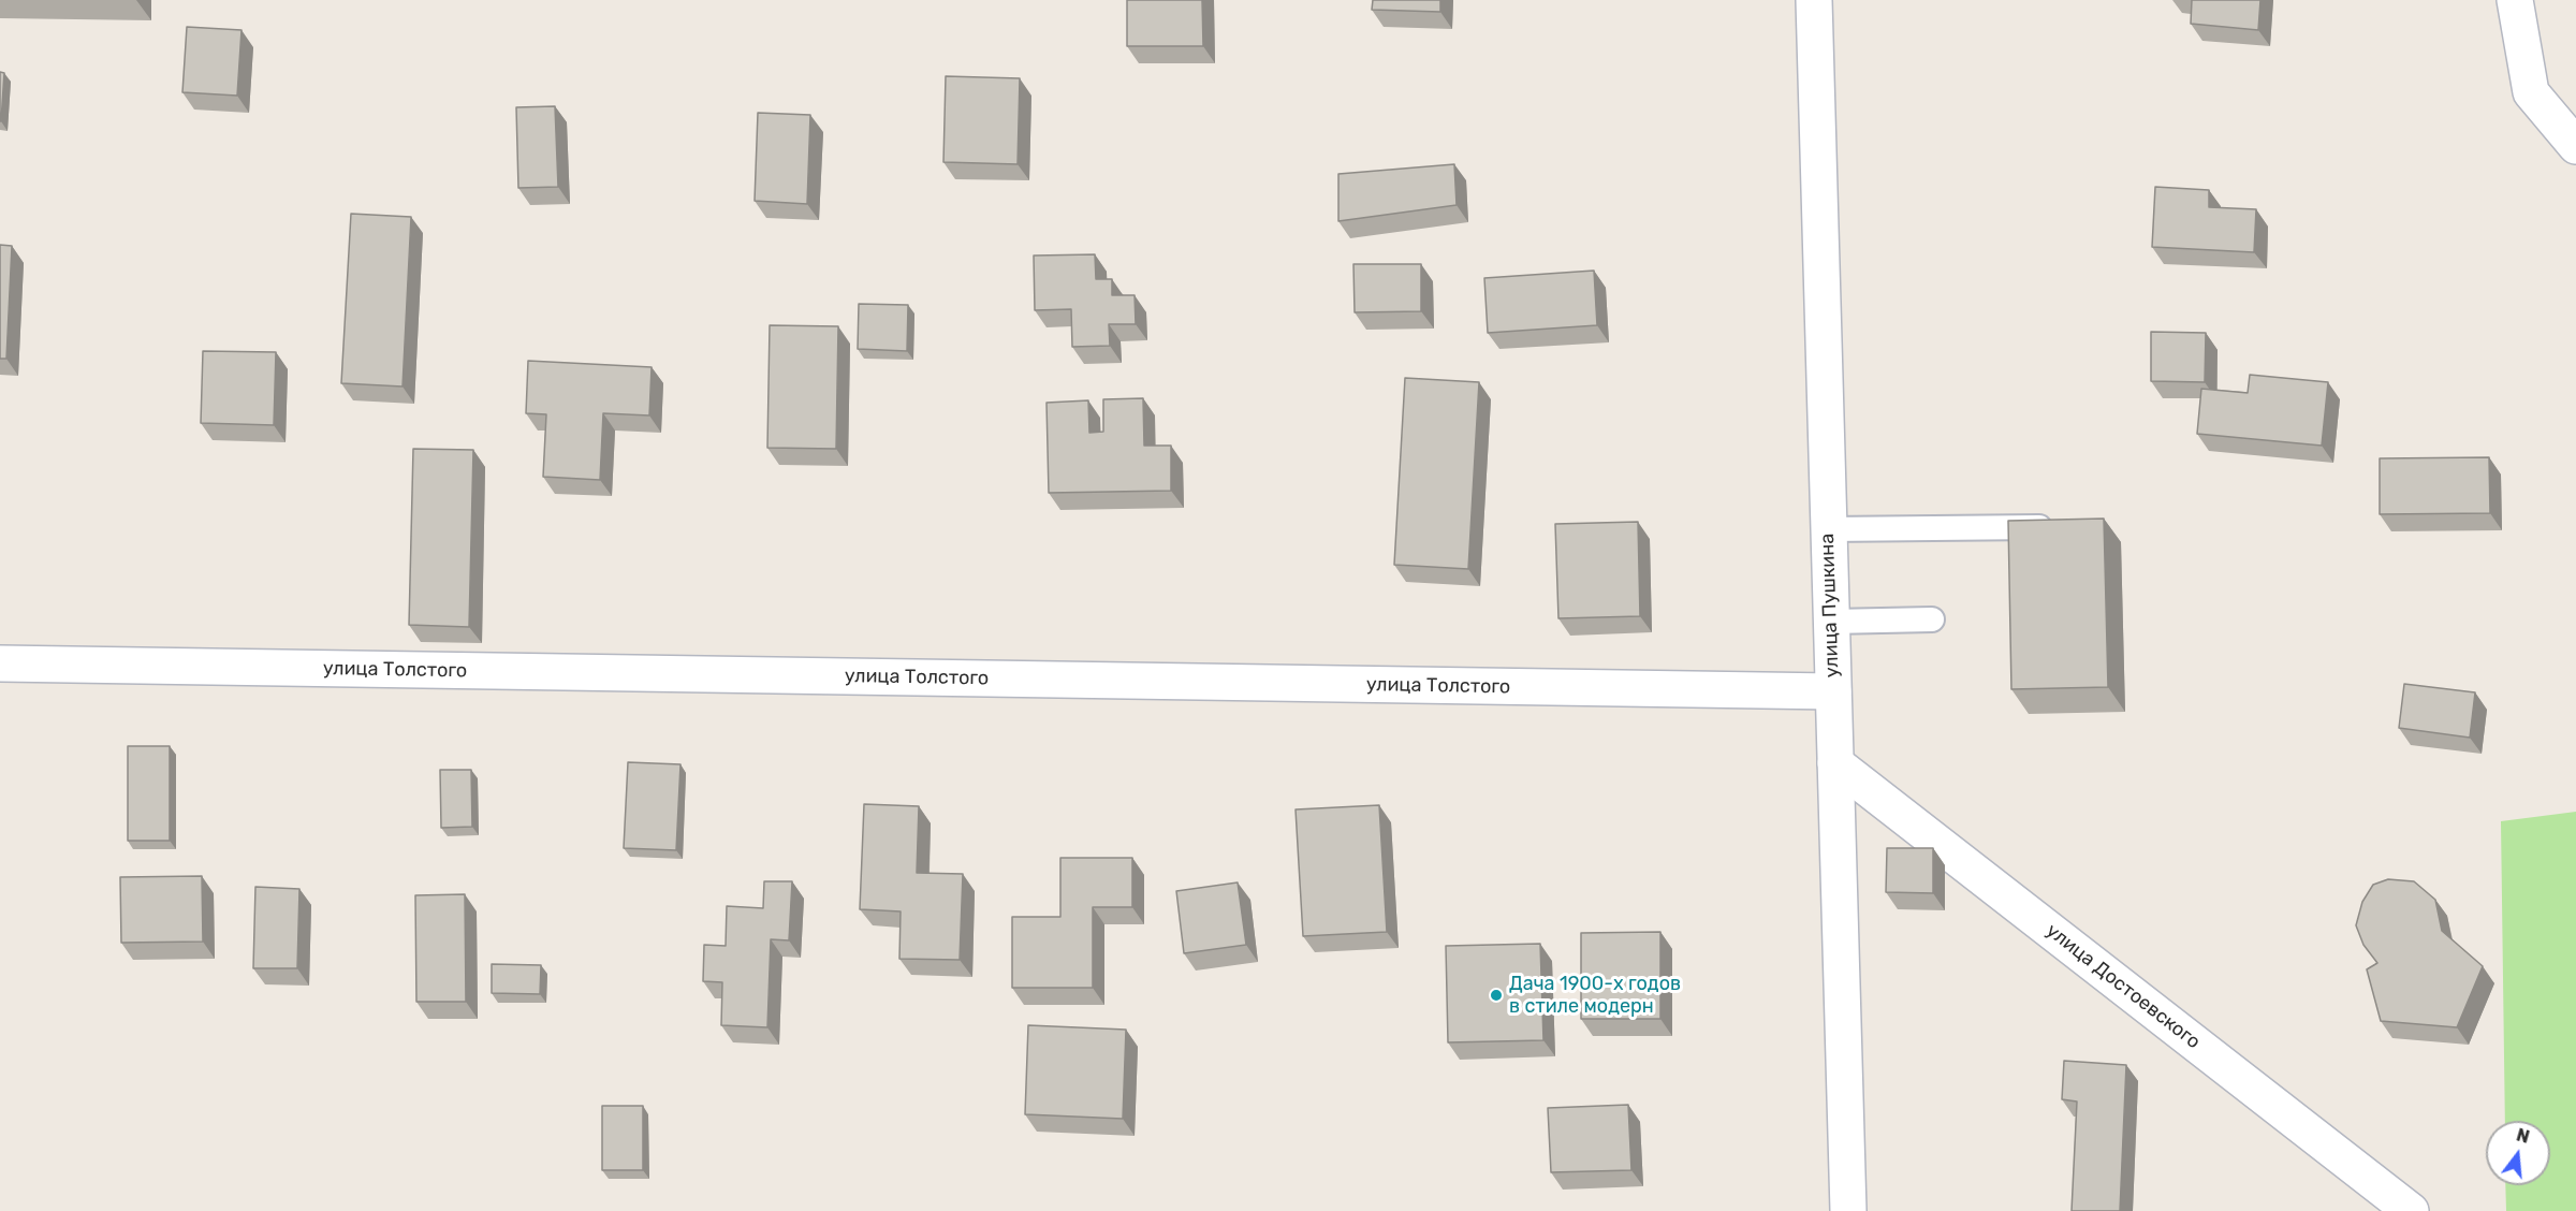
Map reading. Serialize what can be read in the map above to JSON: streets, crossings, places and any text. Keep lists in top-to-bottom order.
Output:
{
  "streets": {
    "street": ["улица Пушкина", "улица Толстого", "улица Достоевского"]
  },
  "crossings": [
    ["улица Пушкина", "улица Толстого"],
    ["улица Пушкина", "улица Достоевского"]
  ],
  "places": ["Дача 1900-х годов в стиле модерн"],
  "north": "top"
}
